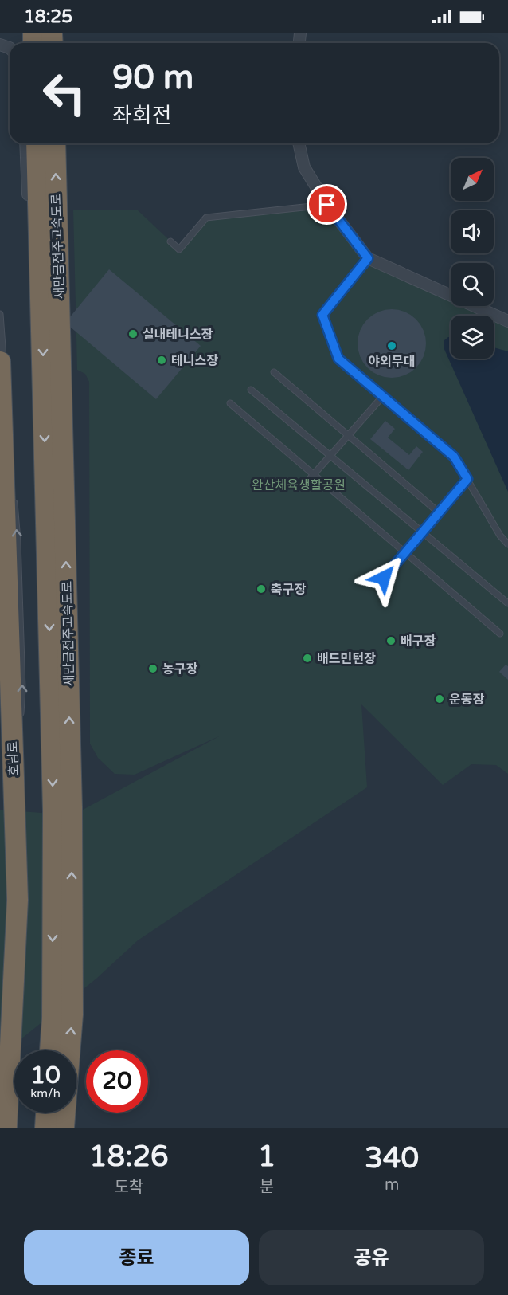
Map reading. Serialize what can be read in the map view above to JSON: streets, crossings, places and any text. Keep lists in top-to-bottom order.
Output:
{
  "streets": {
    "highway": ["새만금전주고속도로", "호남로"]
  },
  "parks": ["완산체육생활공원"],
  "places": [
    "실내테니스장",
    "야외무대",
    "테니스장",
    "축구장",
    "배구장",
    "배드민턴장",
    "농구장",
    "운동장"
  ],
  "north": "top right",
  "page": {
    "status": "18:25",
    "turn": ["90 m", "좌회전"],
    "speed": "10 km/h",
    "limit": "20",
    "eta": [
      "18:26",
      "도착",
      "1",
      "분",
      "340",
      "m"
    ],
    "buttons": ["종료", "공유"]
  }
}
